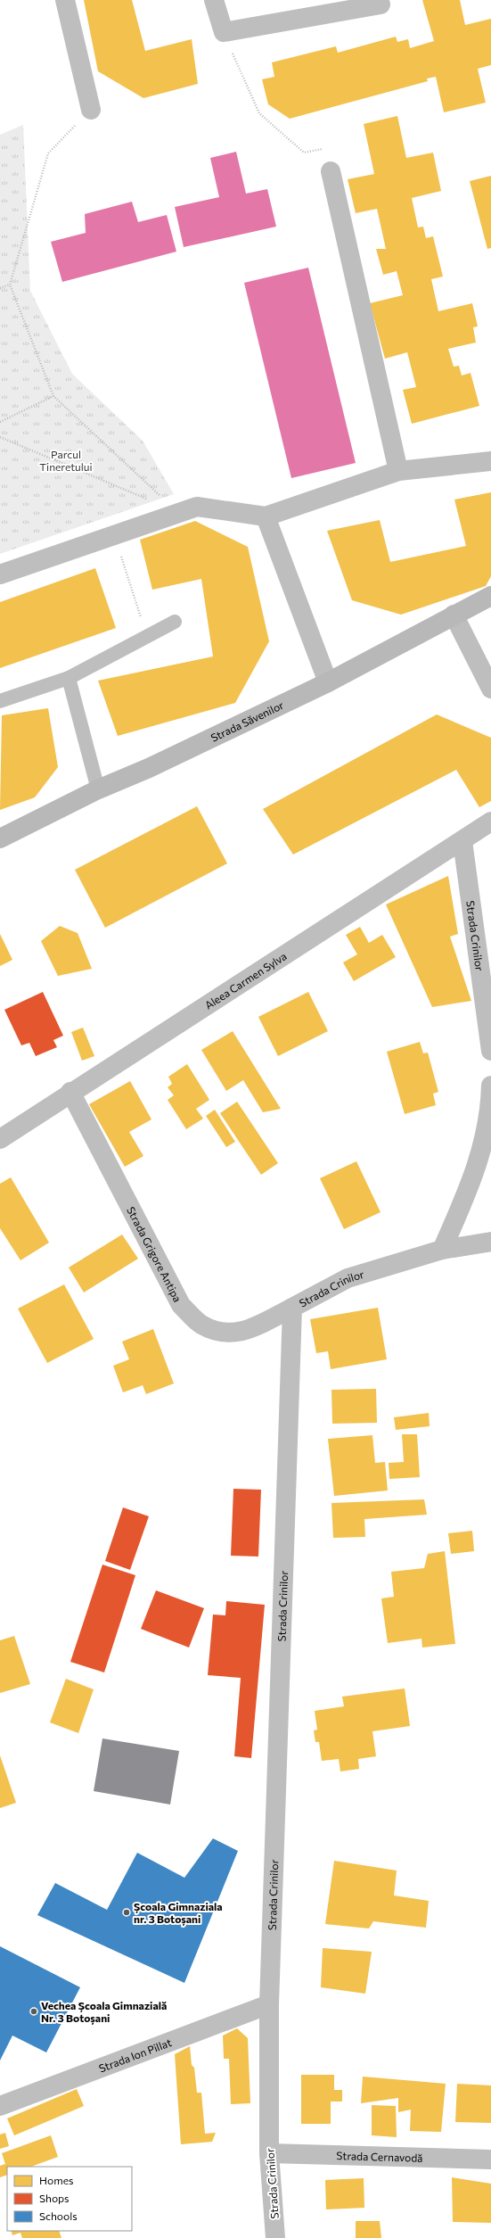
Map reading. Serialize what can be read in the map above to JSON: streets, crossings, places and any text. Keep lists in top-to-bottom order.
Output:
{
  "streets": {
    "street": [
      "Strada Săvenilor",
      "Strada Crinilor",
      "Aleea Carmen Sylva",
      "Strada Grigore Antipa",
      "Strada Ion Pillat",
      "Strada Cernavodă"
    ]
  },
  "crossings": [
    ["Strada Crinilor", "Aleea Carmen Sylva"],
    ["Strada Crinilor", "Strada Grigore Antipa"],
    ["Strada Crinilor", "Strada Ion Pillat"],
    ["Strada Crinilor", "Strada Cernavodă"],
    ["Aleea Carmen Sylva", "Strada Grigore Antipa"]
  ],
  "parks": ["Parcul Tineretului"],
  "places": ["Școala Gimnaziala nr. 3 Botoșani", "Vechea Școala Gimnazială Nr. 3 Botoșani"],
  "legend": ["Homes", "Shops", "Schools"]
}
